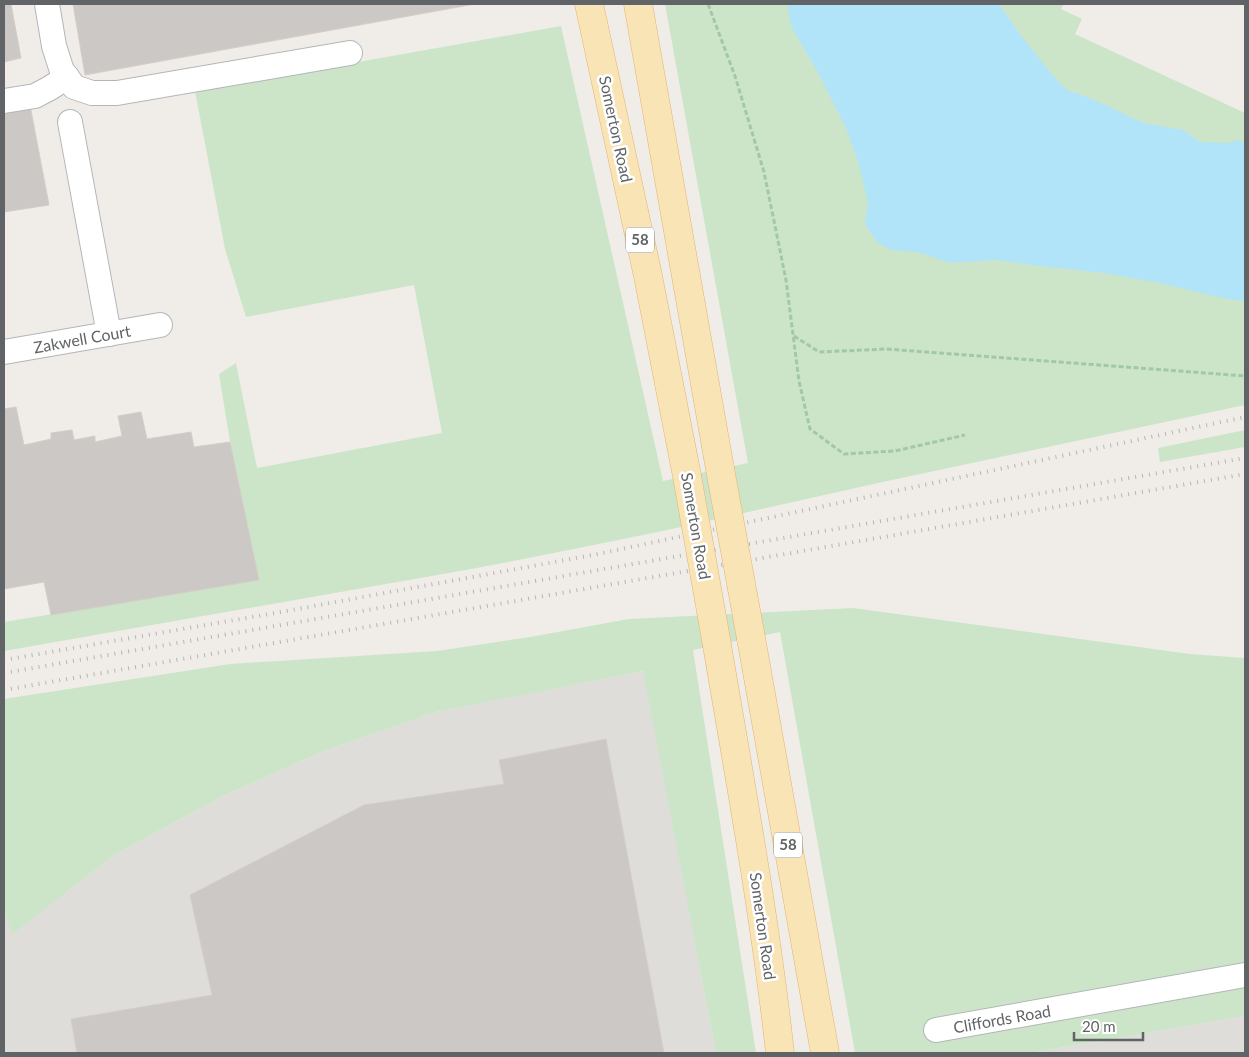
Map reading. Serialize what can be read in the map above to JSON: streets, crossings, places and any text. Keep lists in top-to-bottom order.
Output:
{
  "streets": {
    "main road": ["Somerton Road", "58"],
    "street": ["Zakwell Court", "Cliffords Road"]
  },
  "scale_bar": "20 m"
}
